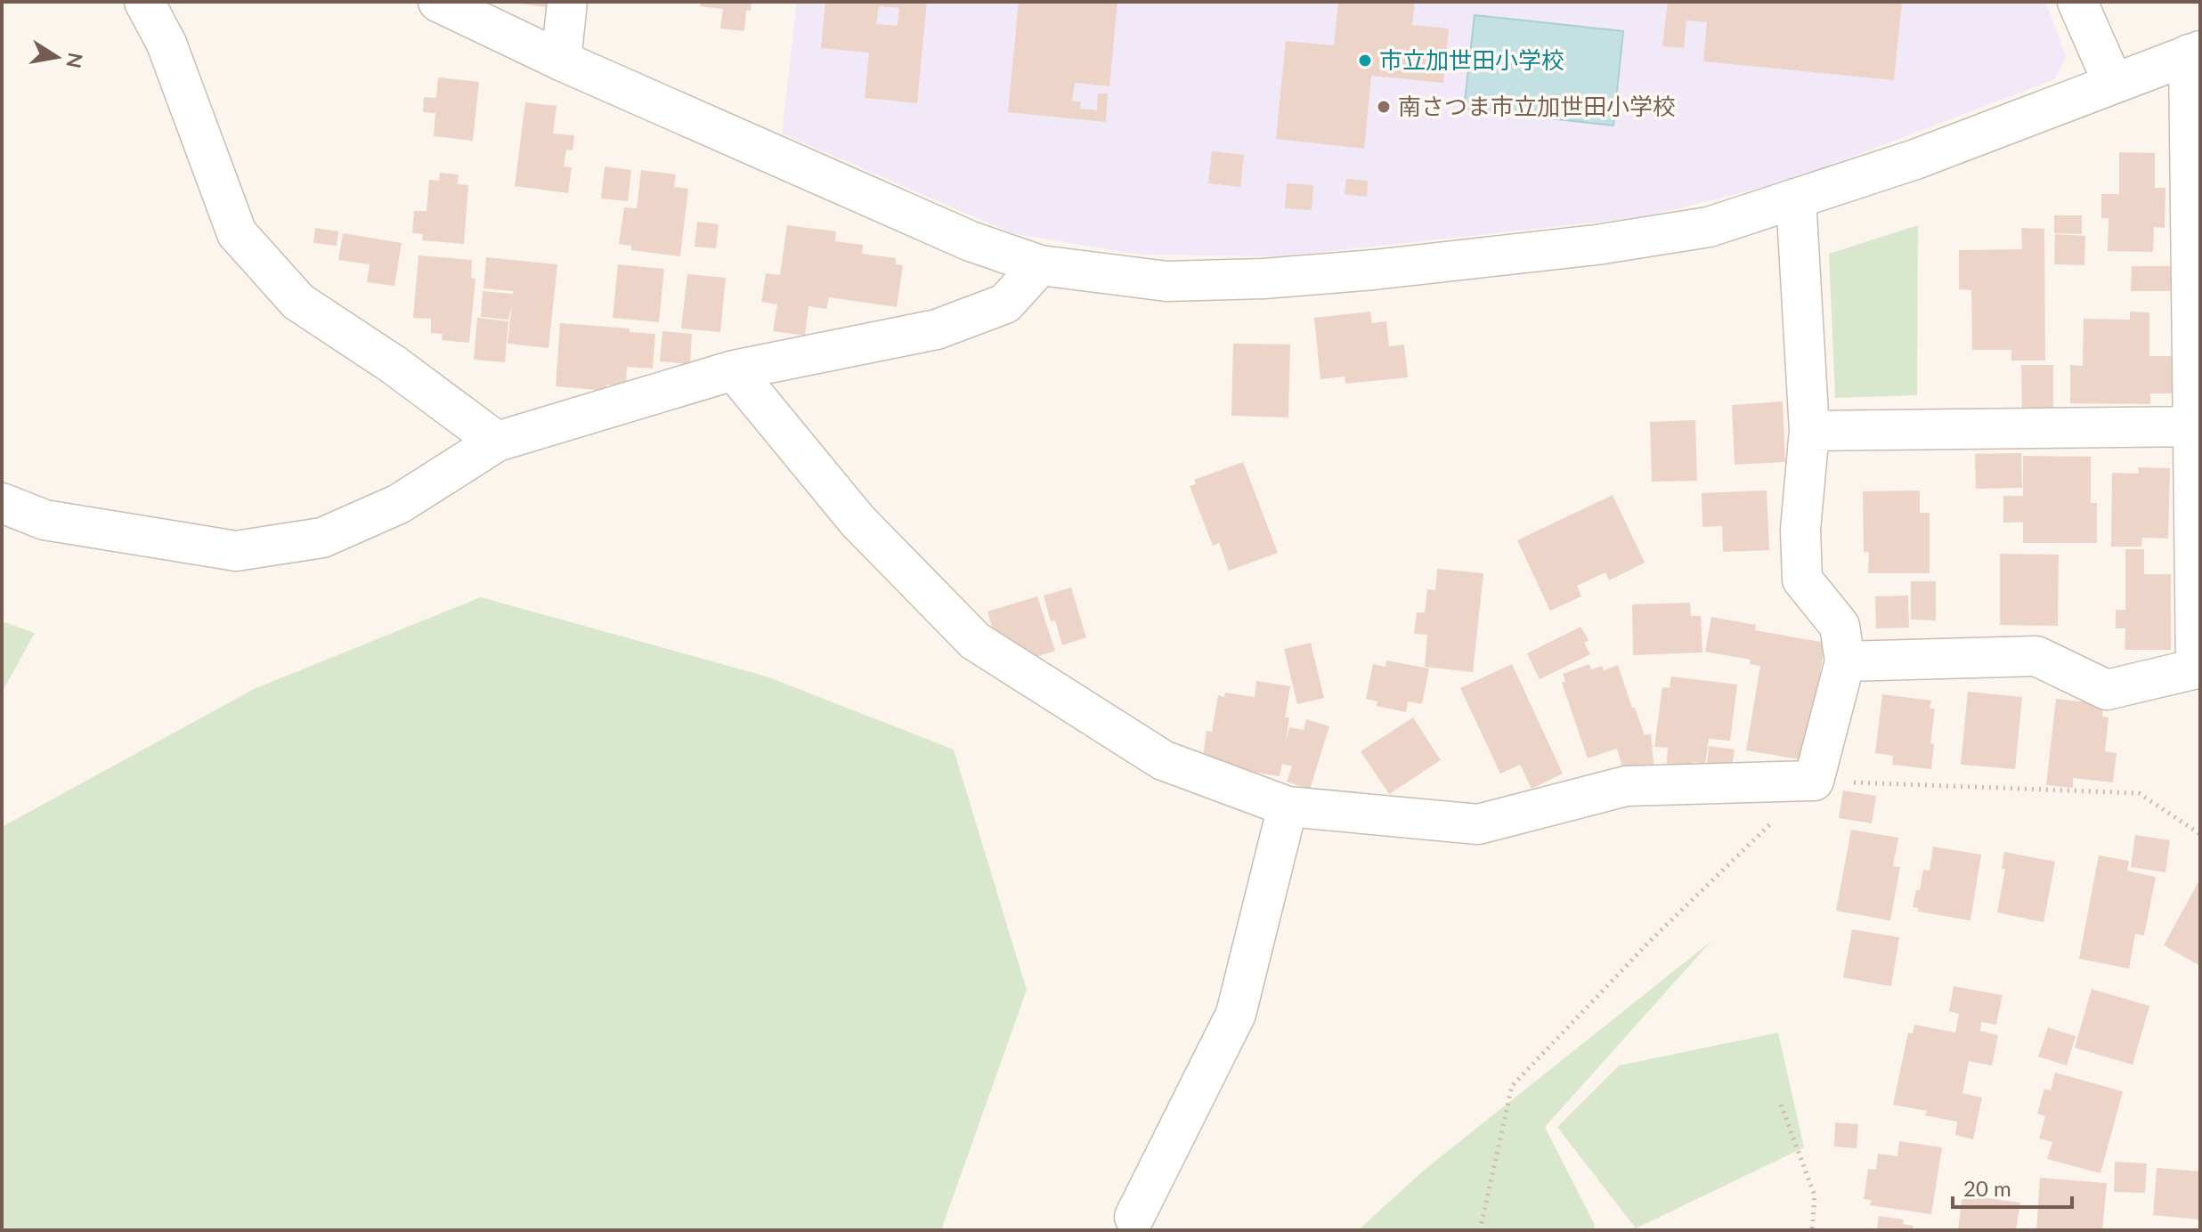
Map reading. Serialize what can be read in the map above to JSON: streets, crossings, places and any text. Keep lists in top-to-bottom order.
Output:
{
  "places": ["市立加世田小学校", "南さつま市立加世田小学校"],
  "scale_bar": "20 m",
  "north": "right"
}
